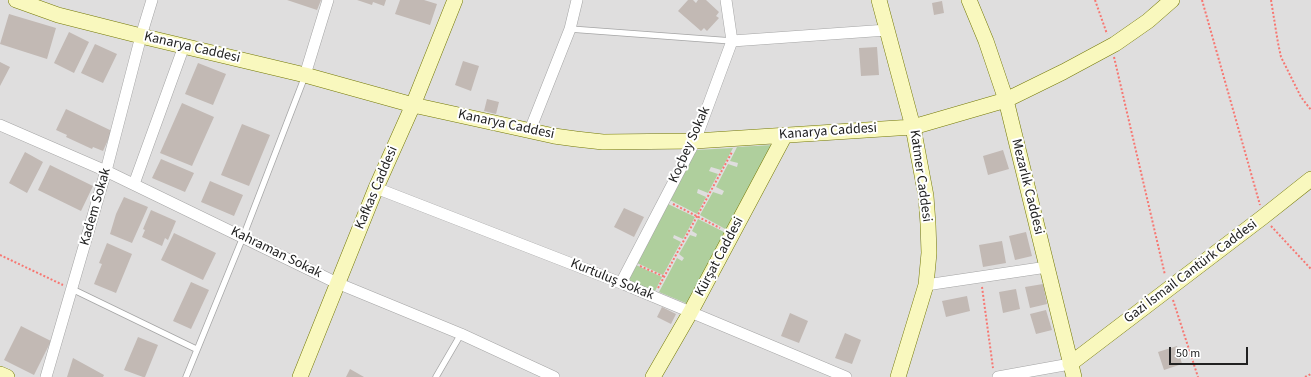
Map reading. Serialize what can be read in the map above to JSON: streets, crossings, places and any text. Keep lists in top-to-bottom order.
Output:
{
  "streets": {
    "street": [
      "Kanarya Caddesi",
      "Koçbey Sokak",
      "Katmer Caddesi",
      "Mezarlık Caddesi",
      "Kafkas Caddesi",
      "Kadem Sokak",
      "Kahraman Sokak",
      "Kürşat Caddesi",
      "Gazi İsmail Cantürk Caddesi",
      "Kurtuluş Sokak"
    ]
  },
  "crossings": [
    ["Kanarya Caddesi", "Koçbey Sokak"],
    ["Kanarya Caddesi", "Katmer Caddesi"],
    ["Kanarya Caddesi", "Mezarlık Caddesi"],
    ["Kanarya Caddesi", "Kafkas Caddesi"],
    ["Kanarya Caddesi", "Kadem Sokak"],
    ["Kanarya Caddesi", "Kürşat Caddesi"],
    ["Koçbey Sokak", "Kurtuluş Sokak"],
    ["Mezarlık Caddesi", "Gazi İsmail Cantürk Caddesi"],
    ["Kafkas Caddesi", "Kahraman Sokak"],
    ["Kafkas Caddesi", "Kurtuluş Sokak"],
    ["Kadem Sokak", "Kahraman Sokak"],
    ["Kürşat Caddesi", "Kurtuluş Sokak"]
  ],
  "scale_bar": "50 m"
}
